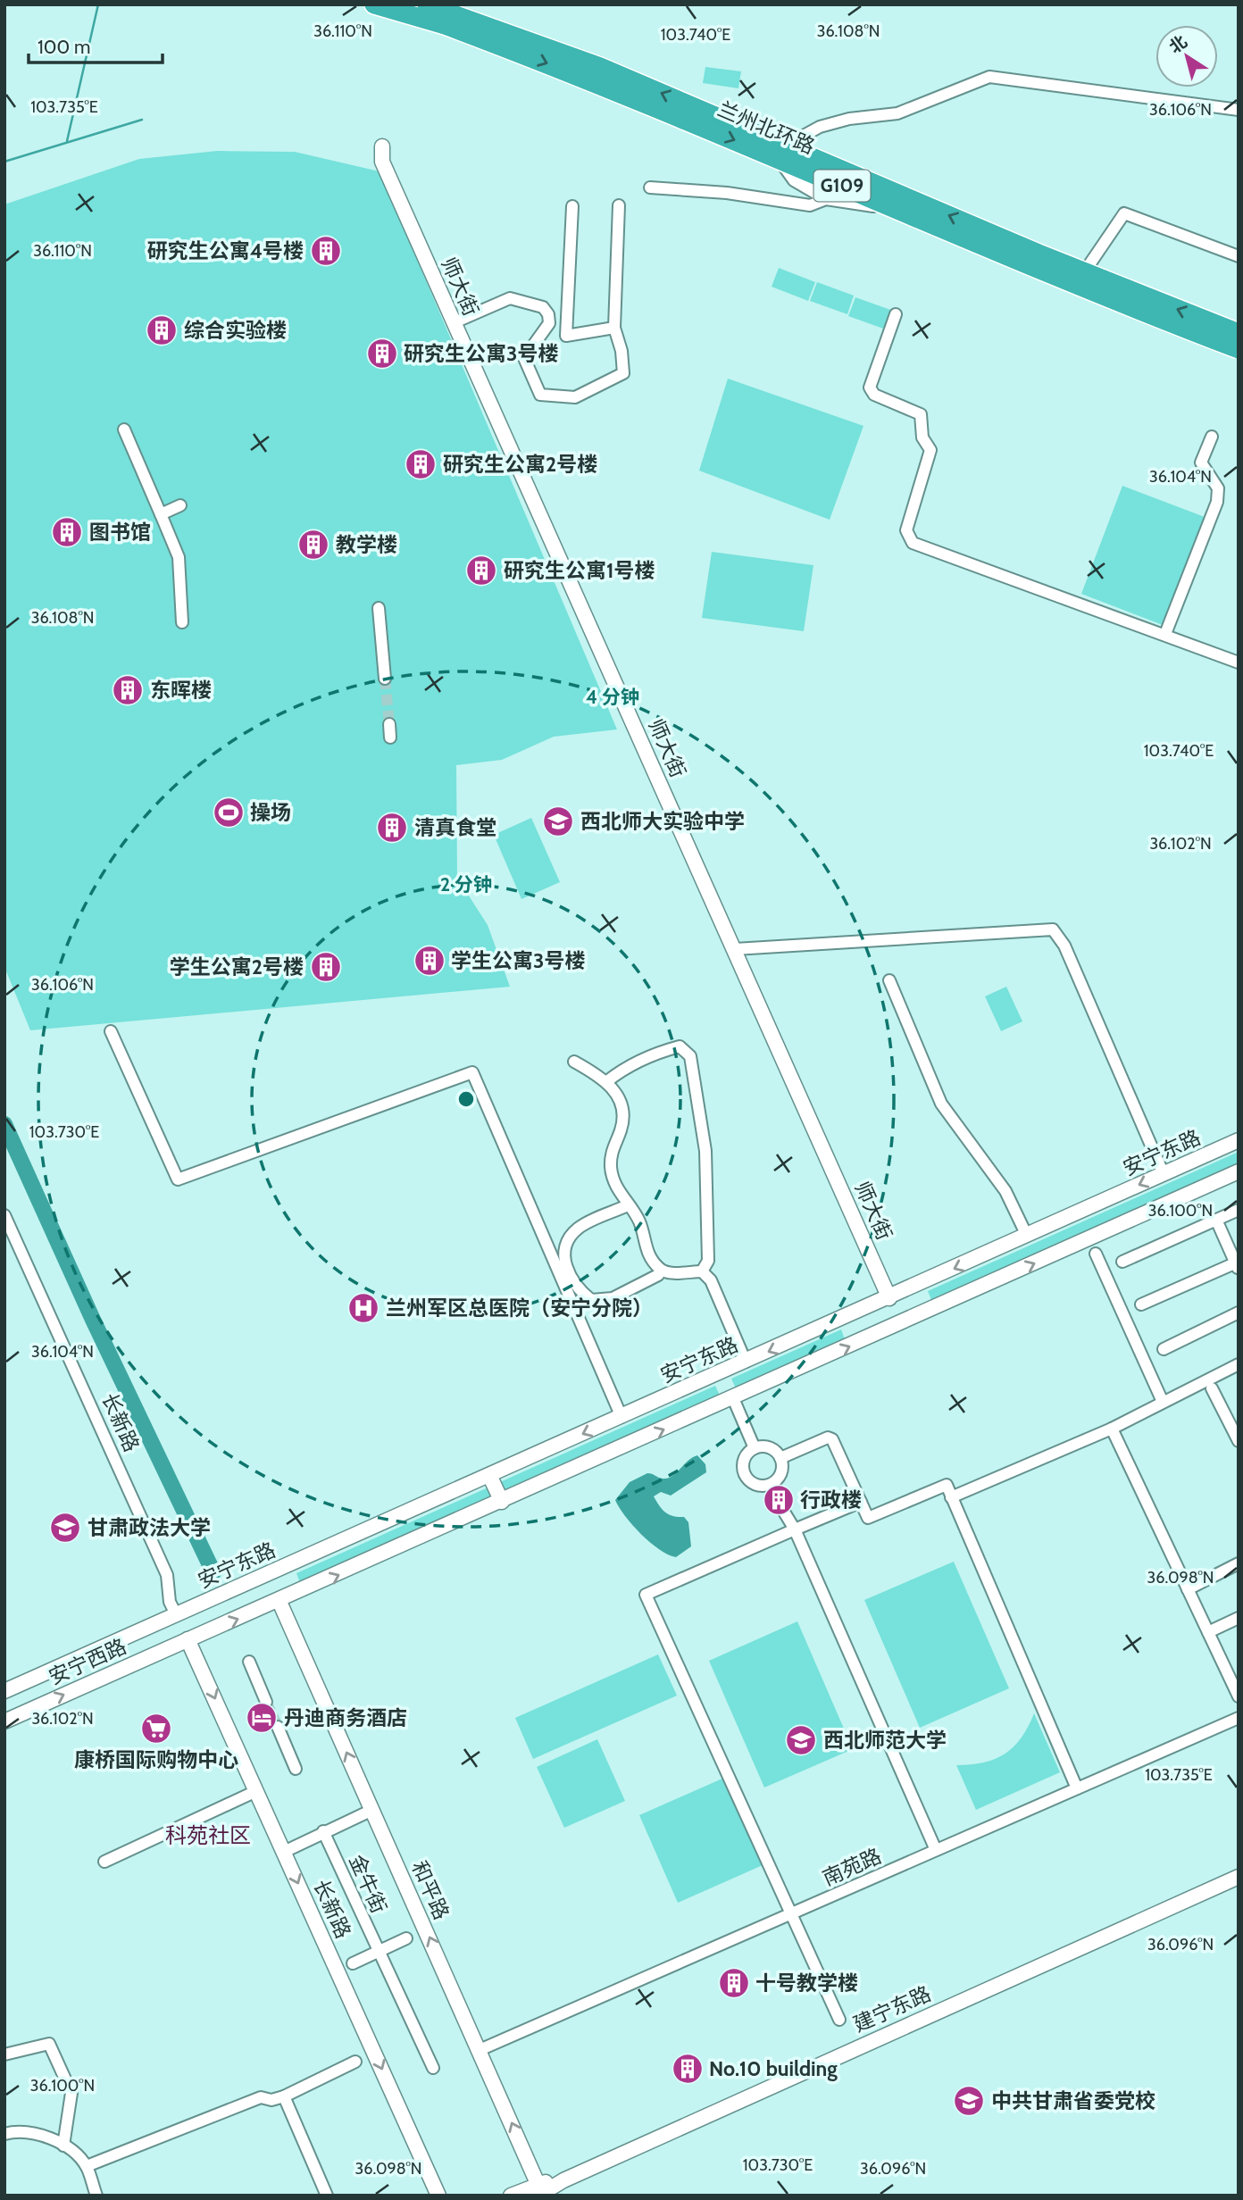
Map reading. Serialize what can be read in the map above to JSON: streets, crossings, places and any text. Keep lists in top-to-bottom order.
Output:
{
  "streets": {
    "highway": ["兰州北环路", "G109"],
    "main road": [
      "师大街",
      "安宁东路",
      "长新路",
      "安宁西路",
      "和平路",
      "建宁东路"
    ],
    "street": ["南苑路", "金牛街"]
  },
  "crossings": [
    ["师大街", "安宁东路"],
    ["安宁东路", "长新路"],
    ["安宁东路", "安宁西路"],
    ["长新路", "安宁西路"],
    ["南苑路", "和平路"],
    ["和平路", "建宁东路"]
  ],
  "one_way": ["和平路"],
  "districts": ["科苑社区"],
  "places": {
    "building": [
      "研究生公寓4号楼",
      "综合实验楼",
      "研究生公寓3号楼",
      "研究生公寓2号楼",
      "图书馆",
      "教学楼",
      "研究生公寓1号楼",
      "东晖楼",
      "清真食堂",
      "学生公寓3号楼",
      "学生公寓2号楼",
      "行政楼",
      "十号教学楼",
      "No.10 building"
    ],
    "sports": ["操场"],
    "school or university": [
      "西北师大实验中学",
      "甘肃政法大学",
      "西北师范大学",
      "中共甘肃省委党校"
    ],
    "hospital": ["兰州军区总医院（安宁分院）"],
    "hotel": ["丹迪商务酒店"],
    "supermarket": ["康桥国际购物中心"]
  },
  "scale_bar": "100 m",
  "north": "top left",
  "coordinates": [
    "36.110°N",
    "36.108°N",
    "103.740°E",
    "103.735°E",
    "36.106°N",
    "36.104°N",
    "36.102°N",
    "103.730°E",
    "36.100°N",
    "36.098°N",
    "36.096°N"
  ],
  "rings": ["4 分钟", "2 分钟"]
}
